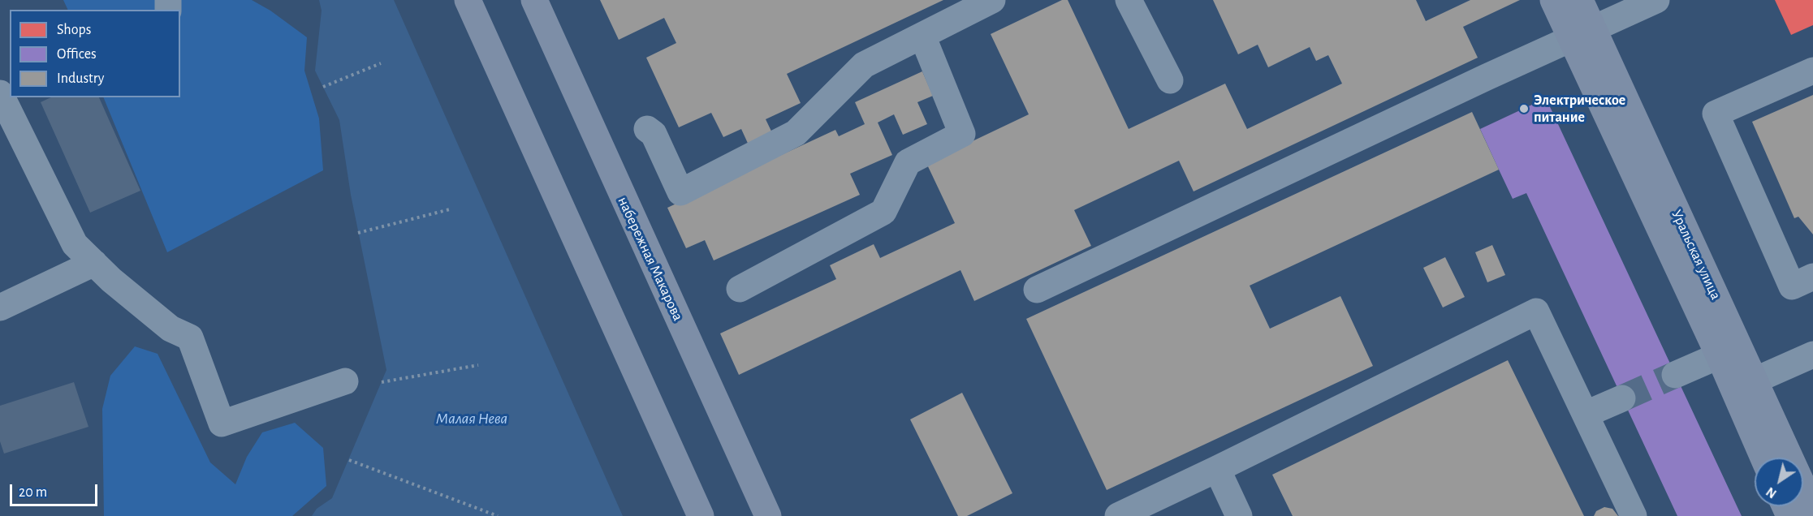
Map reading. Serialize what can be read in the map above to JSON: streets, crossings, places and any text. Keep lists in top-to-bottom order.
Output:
{
  "streets": {
    "main road": ["Уральская улица", "набережная Макарова"]
  },
  "water": ["Малая Нева"],
  "places": ["Электрическое питание"],
  "legend": ["Shops", "Offices", "Industry"],
  "scale_bar": "20 m",
  "north": "bottom left"
}
